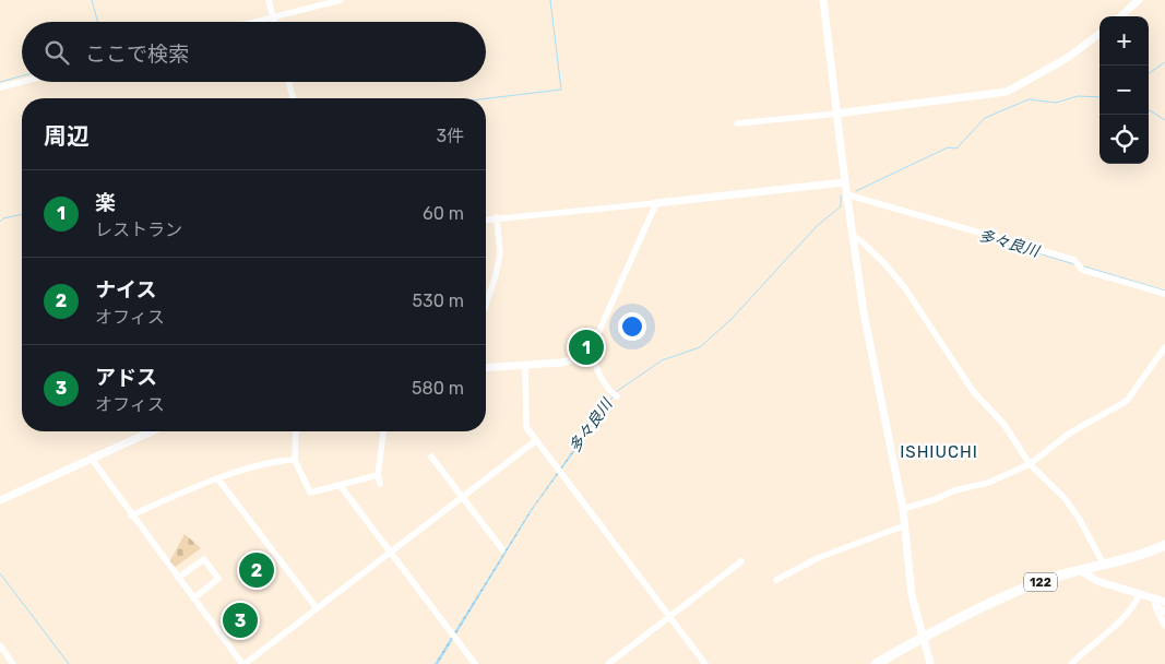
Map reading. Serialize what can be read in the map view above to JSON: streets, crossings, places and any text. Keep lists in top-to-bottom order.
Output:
{
  "streets": {
    "highway": ["122"]
  },
  "districts": ["ISHIUCHI"],
  "water": ["多々良川"],
  "page": {
    "map_buttons": ["+", "−"],
    "search": "ここで検索",
    "heading": ["周辺", "3件"],
    "list": [
      {
        "mark": "1",
        "name": "楽",
        "note": "レストラン",
        "value": "60 m"
      },
      {
        "mark": "2",
        "name": "ナイス",
        "note": "オフィス",
        "value": "530 m"
      },
      {
        "mark": "3",
        "name": "アドス",
        "note": "オフィス",
        "value": "580 m"
      }
    ],
    "pins": ["1", "2", "3"]
  }
}
